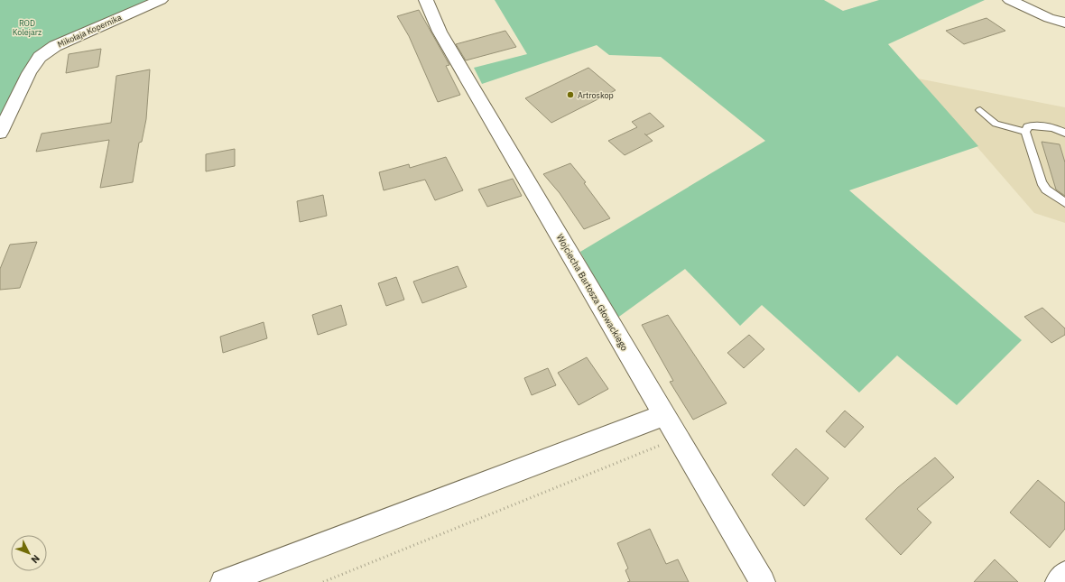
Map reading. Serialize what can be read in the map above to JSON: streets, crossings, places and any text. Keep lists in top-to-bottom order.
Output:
{
  "streets": {
    "street": ["Mikołaja Kopernika", "Wojciecha Bartosza Głowackiego"]
  },
  "parks": ["ROD Kolejarz"],
  "places": ["Artroskop"],
  "north": "bottom right"
}
